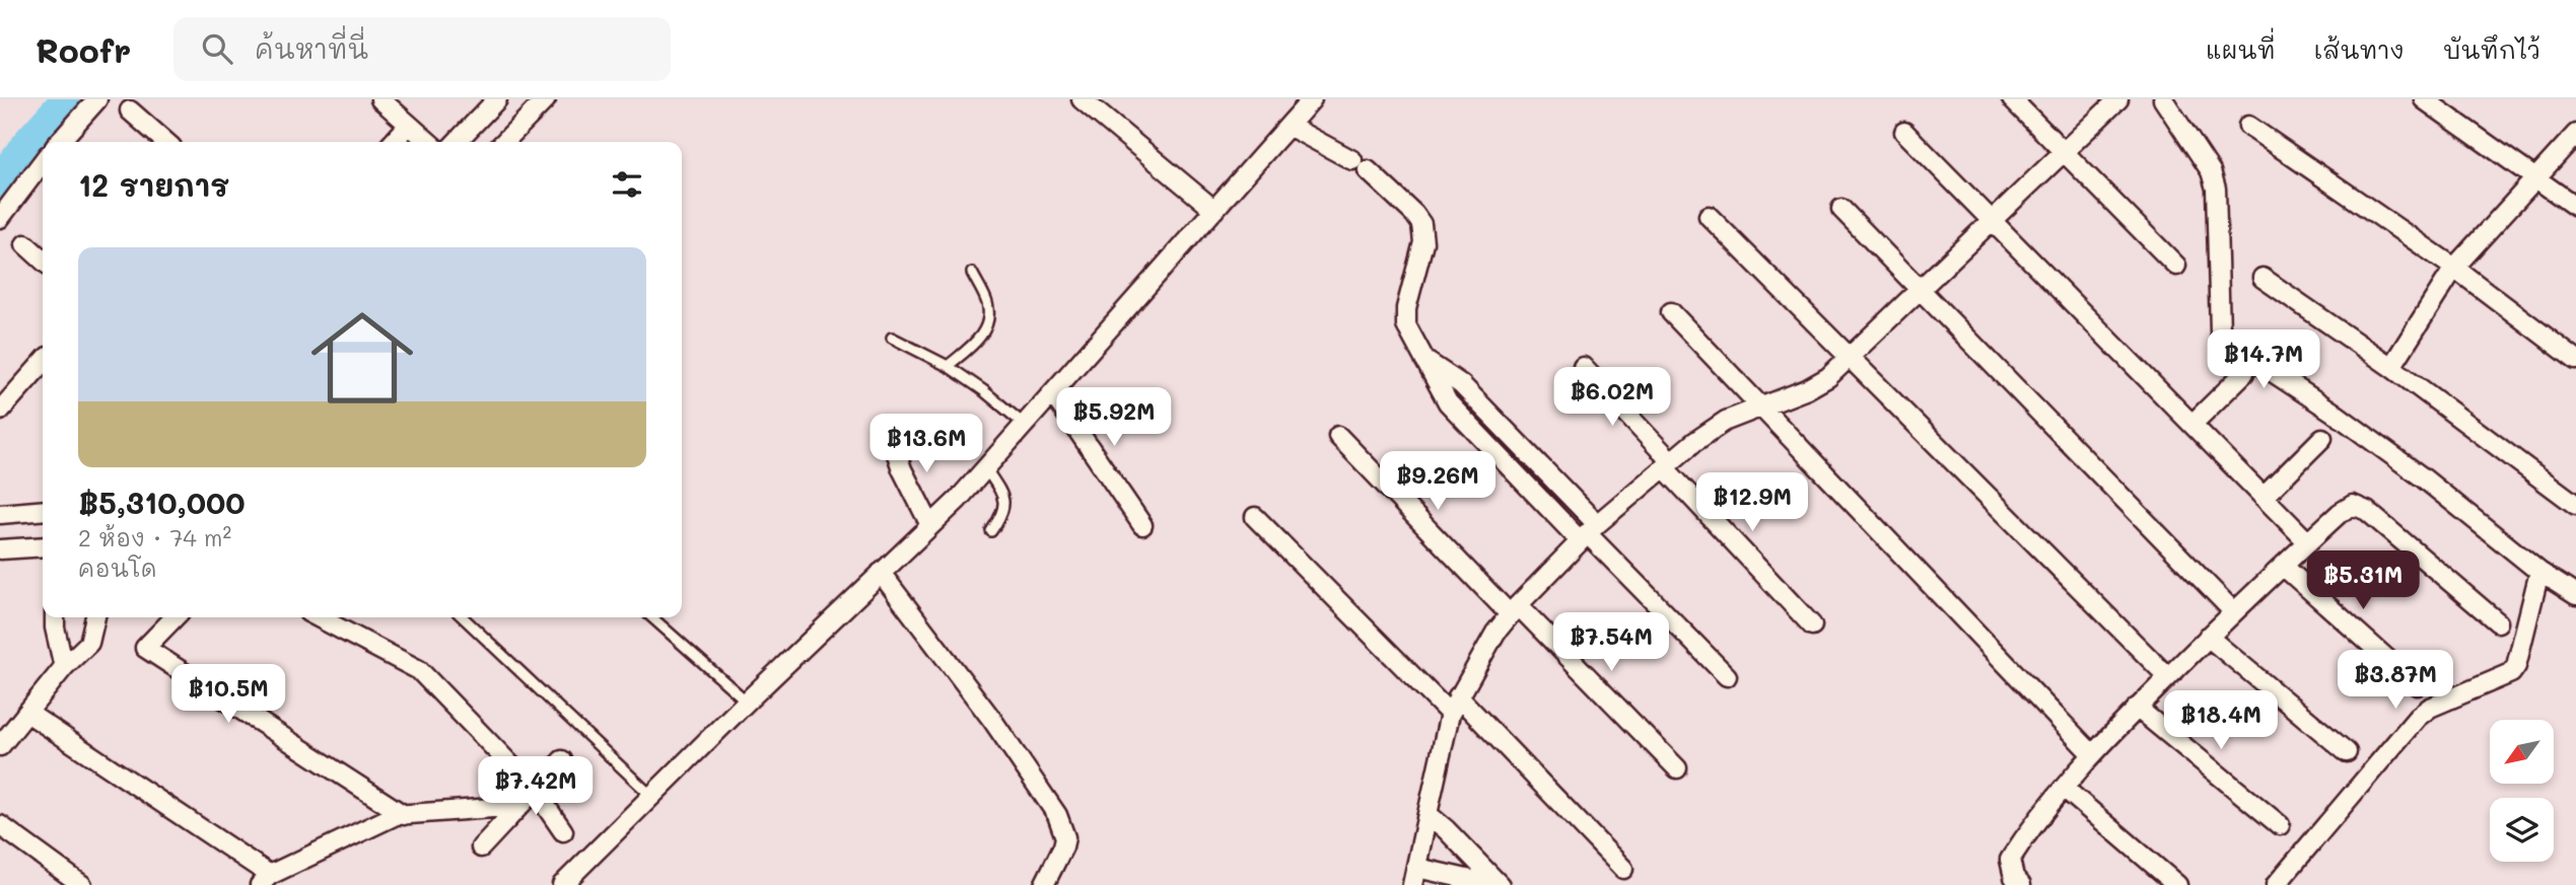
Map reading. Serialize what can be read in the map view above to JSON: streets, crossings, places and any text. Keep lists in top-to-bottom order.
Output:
{
  "north": "bottom left",
  "page": {
    "header": "Roofr",
    "search": "ค้นหาที่นี่",
    "nav": ["แผนที่", "เส้นทาง", "บันทึกไว้"],
    "heading": "12 รายการ",
    "list": [
      {
        "name": "฿5,310,000",
        "note": "2 ห้อง · 74 m² · คอนโด"
      }
    ],
    "price": [
      "฿14.7M",
      "฿6.02M",
      "฿5.92M",
      "฿13.6M",
      "฿9.26M",
      "฿12.9M",
      "฿5.31M",
      "฿7.54M",
      "฿3.87M",
      "฿10.5M",
      "฿18.4M",
      "฿7.42M"
    ]
  }
}
